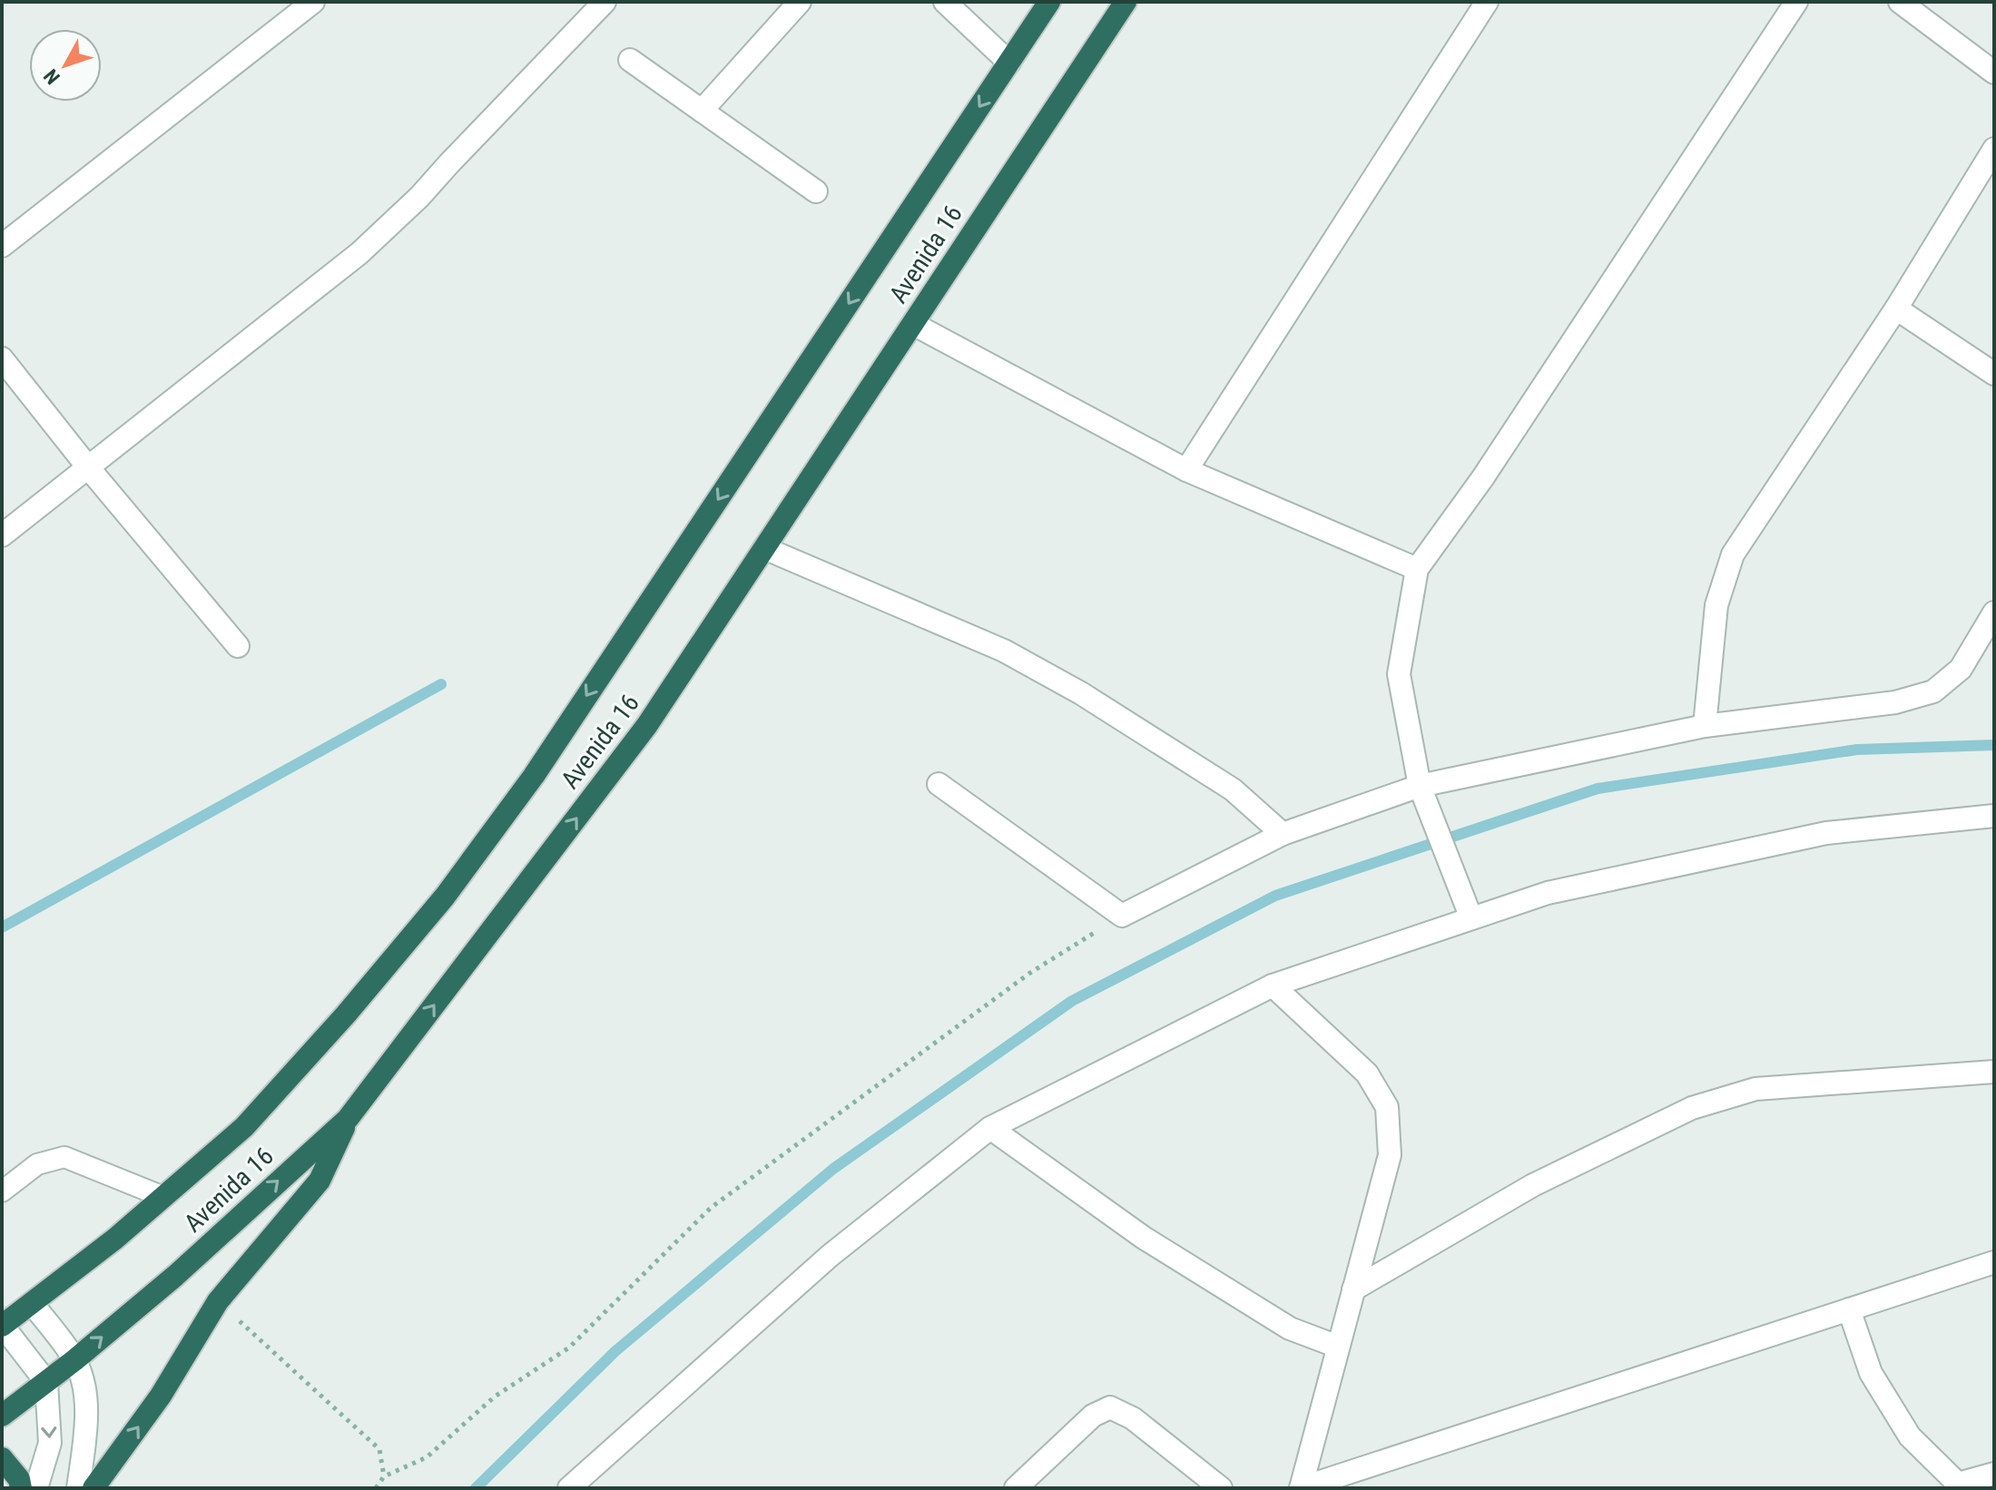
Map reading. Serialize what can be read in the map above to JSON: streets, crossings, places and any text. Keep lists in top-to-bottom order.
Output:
{
  "streets": {
    "highway": ["Avenida 16"]
  },
  "north": "bottom left"
}
